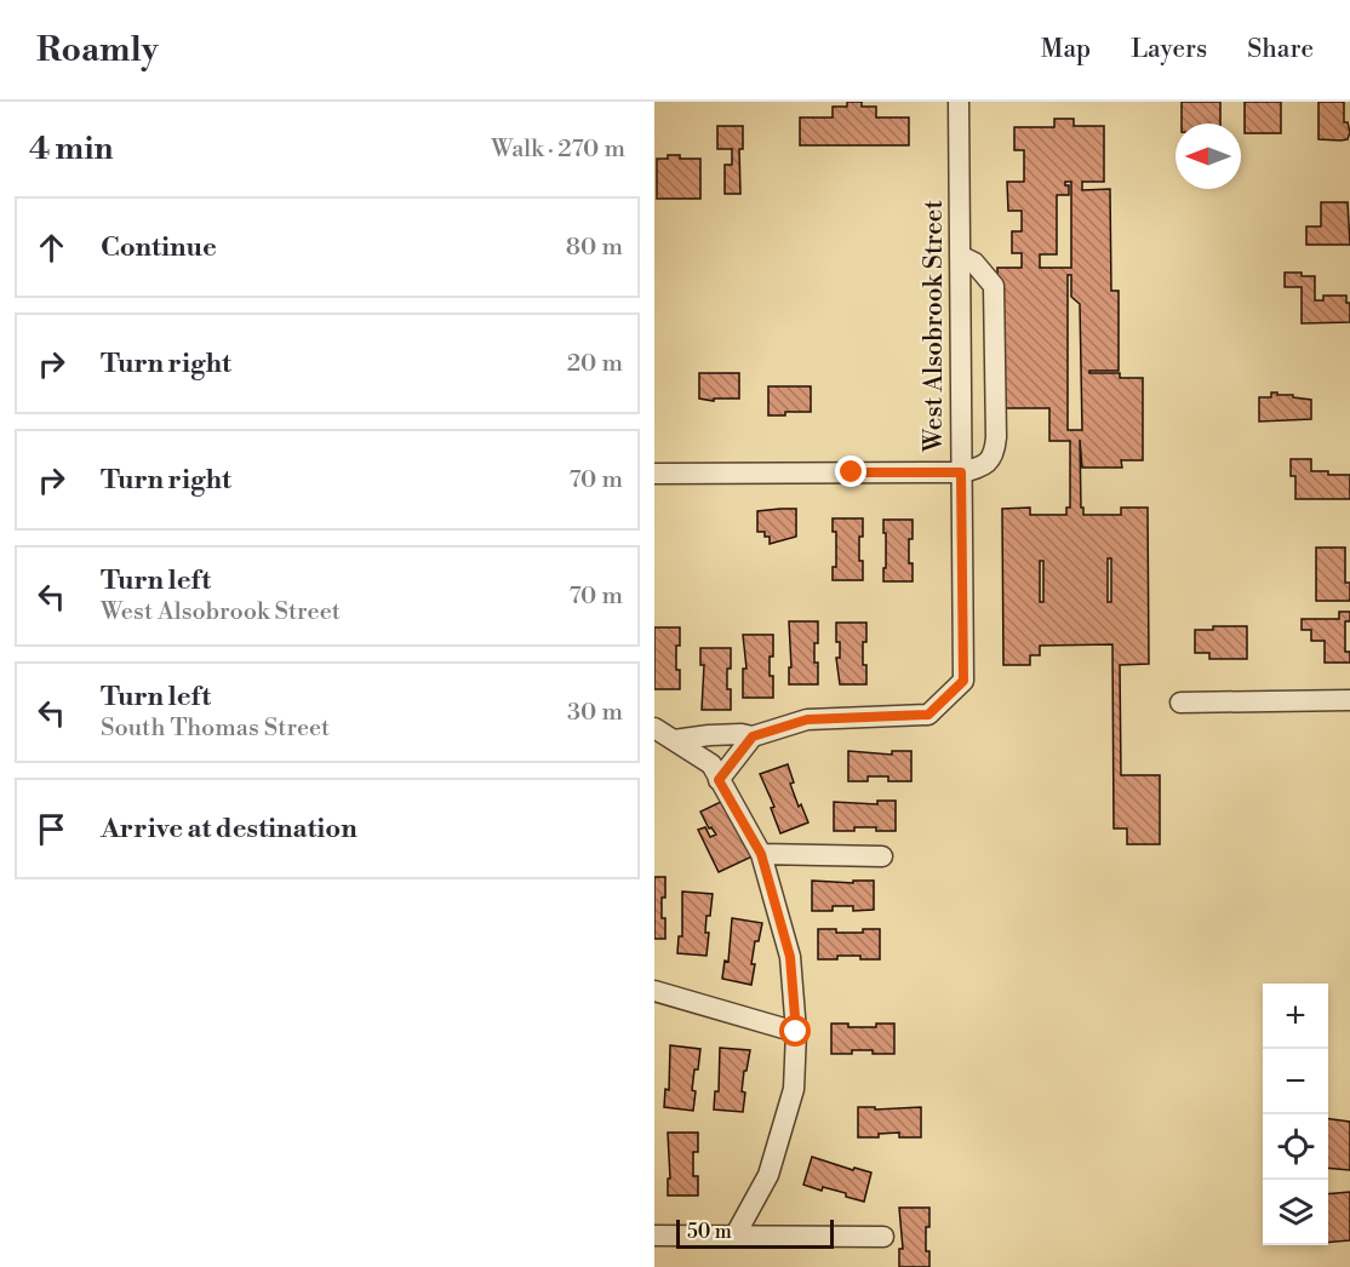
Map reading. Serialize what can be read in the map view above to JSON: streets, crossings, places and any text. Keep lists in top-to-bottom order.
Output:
{
  "streets": {
    "street": ["West Alsobrook Street"]
  },
  "scale_bar": "50 m",
  "north": "left",
  "page": {
    "header": "Roamly",
    "nav": ["Map", "Layers", "Share"],
    "heading": ["4 min", "Walk · 270 m"],
    "list": [
      ["Continue", "80 m"],
      ["Turn right", "20 m"],
      ["Turn right", "70 m"],
      ["Turn left", "West Alsobrook Street", "70 m"],
      ["Turn left", "South Thomas Street", "30 m"],
      "Arrive at destination"
    ],
    "map_buttons": ["+", "−"],
    "scale": "50 m"
  }
}
